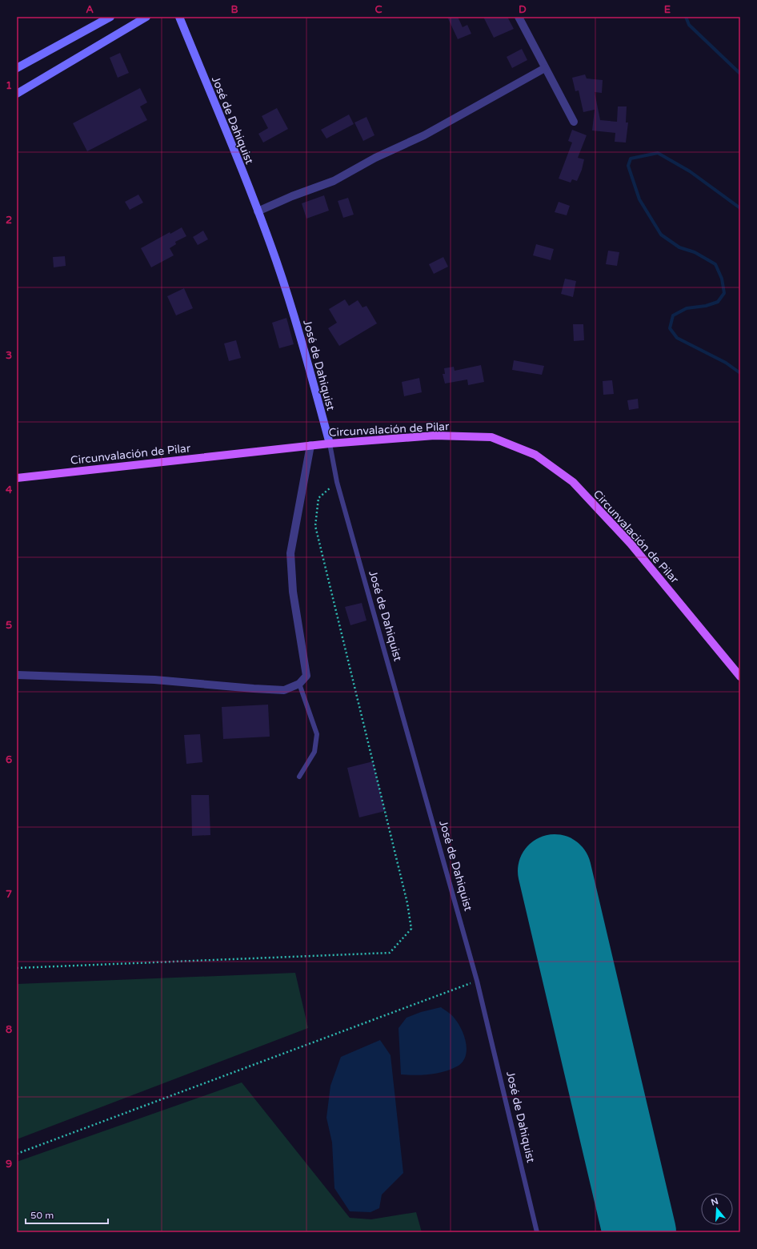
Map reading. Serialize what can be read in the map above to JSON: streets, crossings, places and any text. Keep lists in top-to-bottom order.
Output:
{
  "streets": {
    "main road": ["José de Dahiquist", "Circunvalación de Pilar"]
  },
  "crossings": [
    ["José de Dahiquist", "Circunvalación de Pilar"]
  ],
  "scale_bar": "50 m",
  "north": "top",
  "grid": {
    "columns": [
      "A",
      "B",
      "C",
      "D",
      "E"
    ],
    "rows": [
      "1",
      "2",
      "3",
      "4",
      "5",
      "6",
      "7",
      "8",
      "9"
    ]
  }
}
